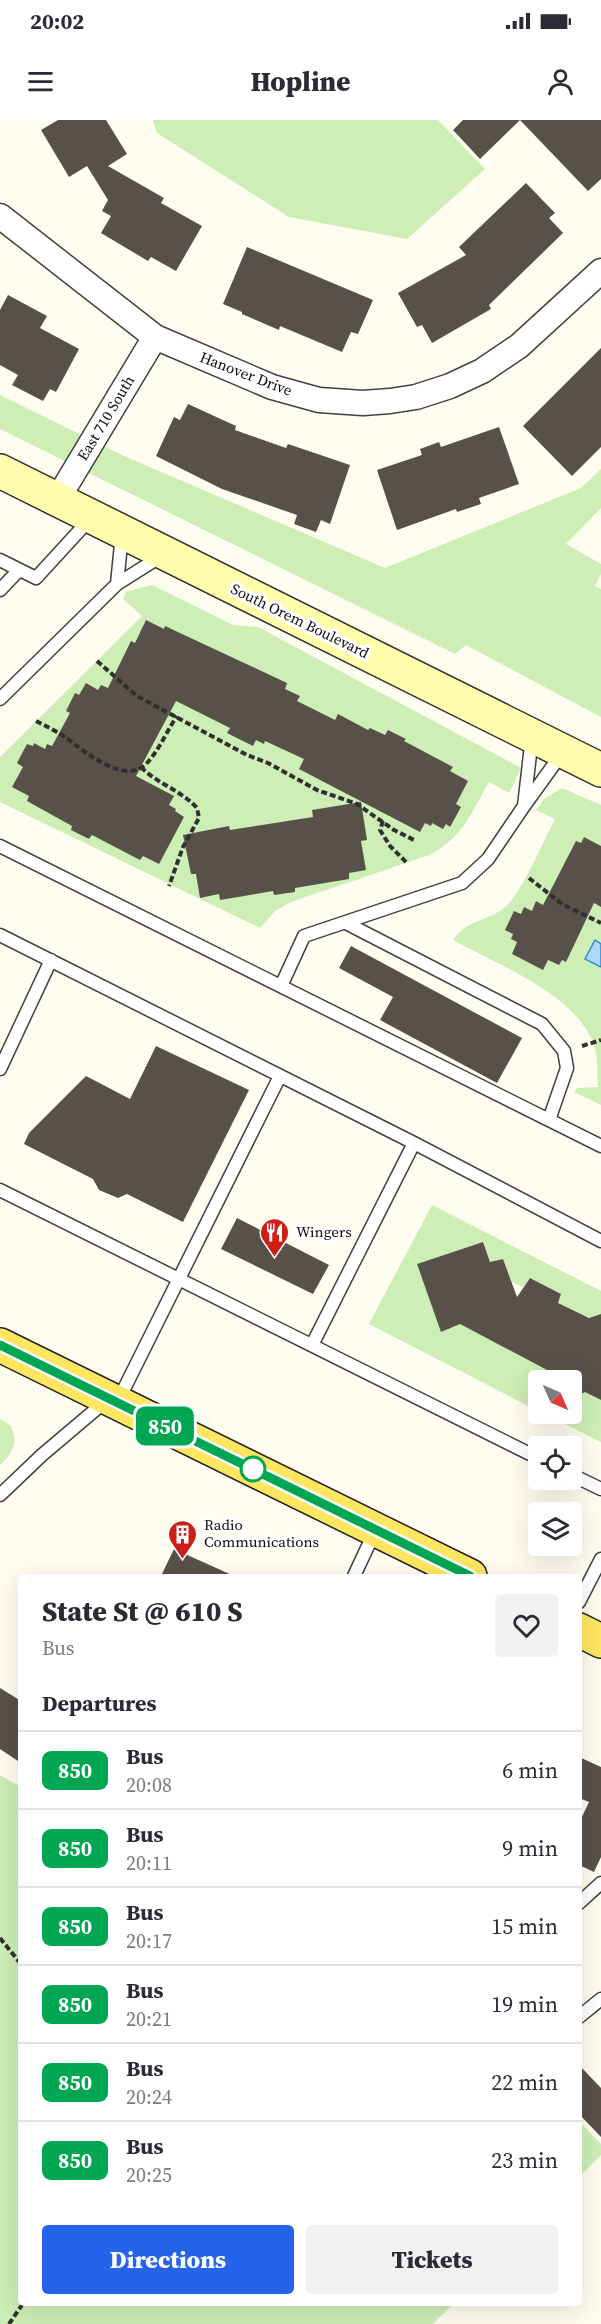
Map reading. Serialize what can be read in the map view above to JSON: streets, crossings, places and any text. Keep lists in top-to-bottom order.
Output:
{
  "streets": {
    "street": ["Hanover Drive", "East 710 South", "South Orem Boulevard"]
  },
  "crossings": [
    ["Hanover Drive", "East 710 South"],
    ["East 710 South", "South Orem Boulevard"]
  ],
  "places": {
    "restaurant": ["Wingers"],
    "building": ["Radio Communications"]
  },
  "lines": ["bus line 850"],
  "north": "bottom right",
  "page": {
    "status": "20:02",
    "header": "Hopline",
    "on_map": "850",
    "heading": [
      ["State St @ 610 S", "Bus"],
      "Departures"
    ],
    "list": [
      {
        "mark": "850",
        "name": "Bus",
        "note": "20:08",
        "value": "6 min"
      },
      {
        "mark": "850",
        "name": "Bus",
        "note": "20:11",
        "value": "9 min"
      },
      {
        "mark": "850",
        "name": "Bus",
        "note": "20:17",
        "value": "15 min"
      },
      {
        "mark": "850",
        "name": "Bus",
        "note": "20:21",
        "value": "19 min"
      },
      {
        "mark": "850",
        "name": "Bus",
        "note": "20:24",
        "value": "22 min"
      },
      {
        "mark": "850",
        "name": "Bus",
        "note": "20:25",
        "value": "23 min"
      }
    ],
    "buttons": ["Directions", "Tickets"]
  }
}
